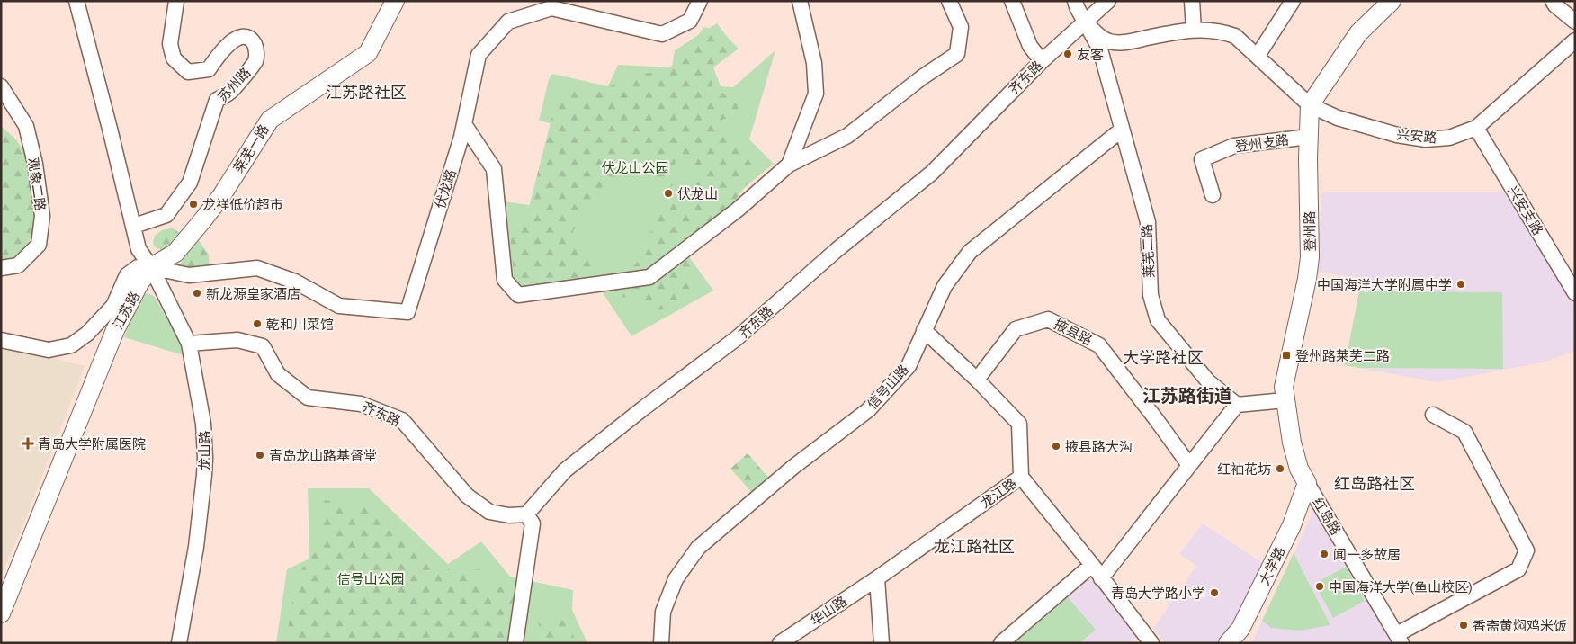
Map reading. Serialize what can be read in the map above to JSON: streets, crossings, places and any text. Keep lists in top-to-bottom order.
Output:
{
  "streets": {
    "main road": [
      "莱芜一路",
      "登州路",
      "江苏路",
      "大学路"
    ],
    "street": [
      "齐东路",
      "苏州路",
      "兴安路",
      "登州支路",
      "观象二路",
      "伏龙路",
      "兴安支路",
      "莱芜二路",
      "掖县路",
      "信号山路",
      "龙山路",
      "龙江路",
      "红岛路",
      "华山路"
    ]
  },
  "crossings": [
    ["齐东路", "莱芜二路"],
    ["齐东路", "龙山路"],
    ["兴安路", "兴安支路"],
    ["兴安路", "登州路"],
    ["登州支路", "登州路"],
    ["莱芜一路", "伏龙路"],
    ["莱芜一路", "江苏路"],
    ["莱芜一路", "龙山路"],
    ["伏龙路", "江苏路"],
    ["伏龙路", "龙山路"],
    ["登州路", "红岛路"],
    ["登州路", "大学路"],
    ["莱芜二路", "信号山路"],
    ["江苏路", "龙山路"],
    ["掖县路", "龙江路"],
    ["信号山路", "龙江路"],
    ["龙江路", "华山路"],
    ["红岛路", "大学路"]
  ],
  "districts": [
    "江苏路社区",
    "大学路社区",
    "江苏路街道",
    "红岛路社区",
    "龙江路社区"
  ],
  "parks": ["伏龙山公园", "信号山公园"],
  "places": {
    "other": [
      "友客",
      "伏龙山",
      "龙祥低价超市",
      "中国海洋大学附属中学",
      "新龙源皇家酒店",
      "乾和川菜馆",
      "掖县路大沟",
      "青岛龙山路基督堂",
      "红袖花坊",
      "闻一多故居",
      "中国海洋大学(鱼山校区)",
      "青岛大学路小学",
      "香斋黄焖鸡米饭"
    ],
    "transit": ["登州路莱芜二路"],
    "health": ["青岛大学附属医院"]
  }
}
